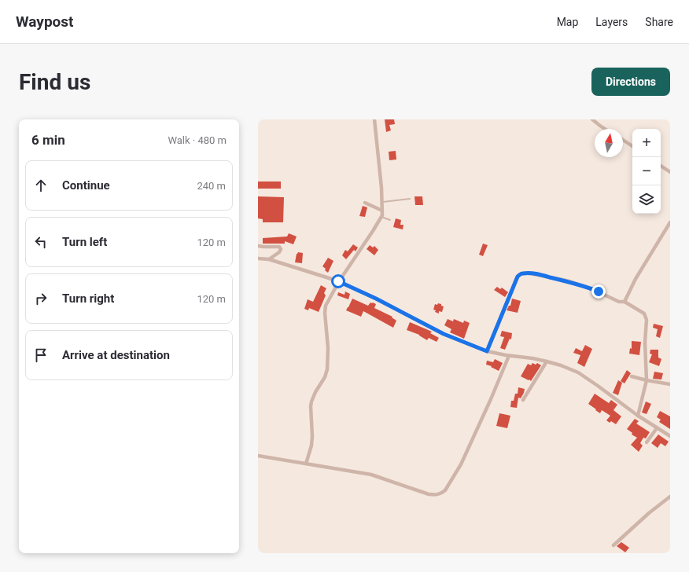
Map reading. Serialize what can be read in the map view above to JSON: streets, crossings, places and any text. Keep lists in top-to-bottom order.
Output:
{
  "north": "top",
  "page": {
    "header": "Waypost",
    "nav": ["Map", "Layers", "Share"],
    "buttons": "Directions",
    "title": "Find us",
    "heading": ["6 min", "Walk · 480 m"],
    "map_buttons": ["+", "−"],
    "list": [
      ["Continue", "240 m"],
      ["Turn left", "120 m"],
      ["Turn right", "120 m"],
      "Arrive at destination"
    ]
  }
}
